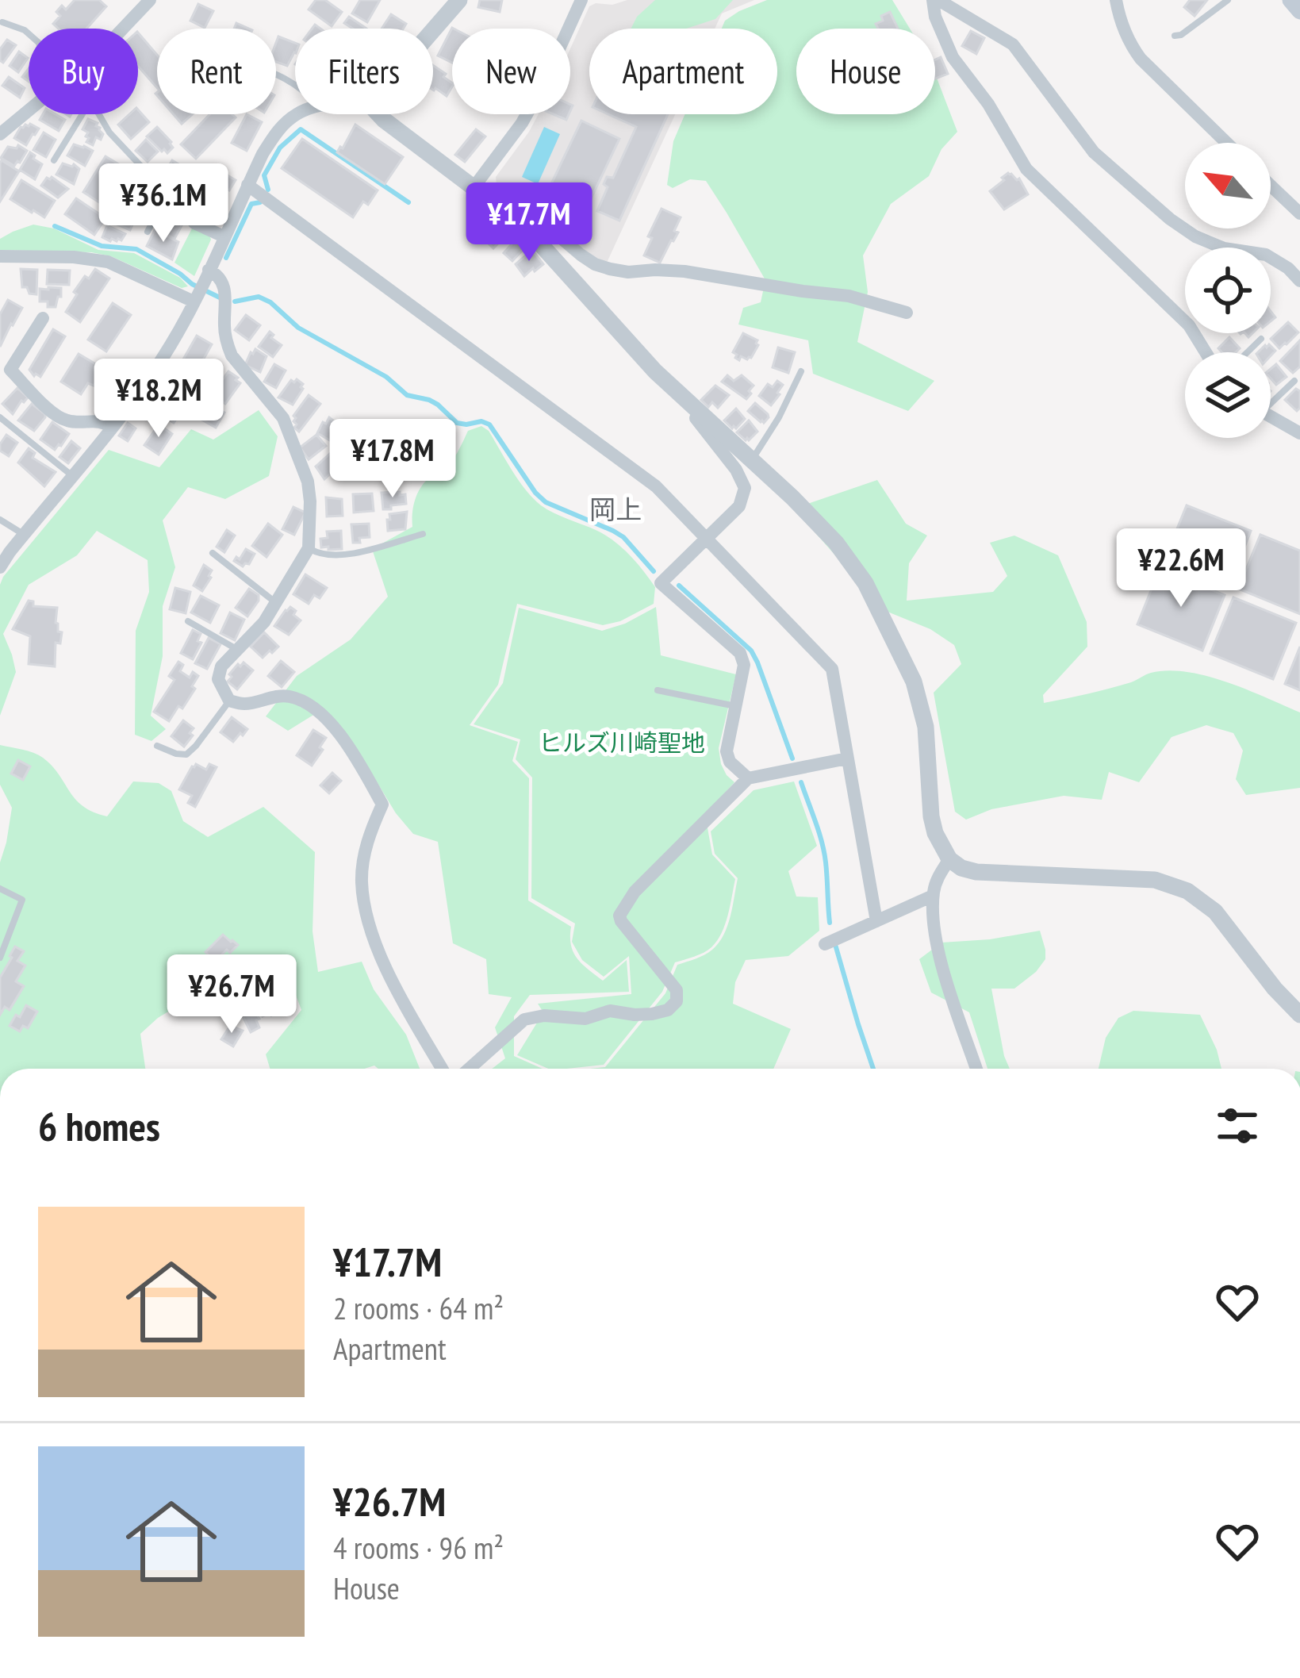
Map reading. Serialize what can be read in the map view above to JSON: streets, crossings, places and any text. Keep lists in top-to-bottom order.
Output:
{
  "districts": ["岡上"],
  "parks": ["ヒルズ川崎聖地"],
  "north": "top left",
  "page": {
    "chip": [
      "Buy",
      "Rent",
      "Filters",
      "New",
      "Apartment",
      "House"
    ],
    "price": [
      "¥36.1M",
      "¥17.7M",
      "¥18.2M",
      "¥17.8M",
      "¥22.6M",
      "¥26.7M"
    ],
    "heading": "6 homes",
    "list": [
      {
        "name": "¥17.7M",
        "note": "2 rooms · 64 m² · Apartment"
      },
      {
        "name": "¥26.7M",
        "note": "4 rooms · 96 m² · House"
      }
    ]
  }
}
